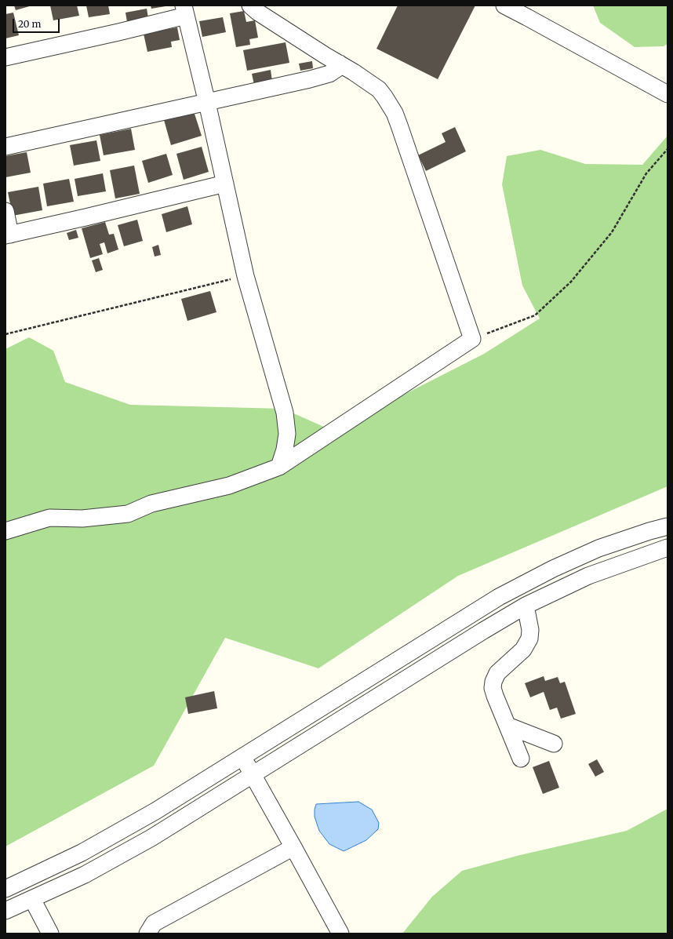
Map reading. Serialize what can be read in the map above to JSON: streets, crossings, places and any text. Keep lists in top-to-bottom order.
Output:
{
  "scale_bar": "20 m"
}
